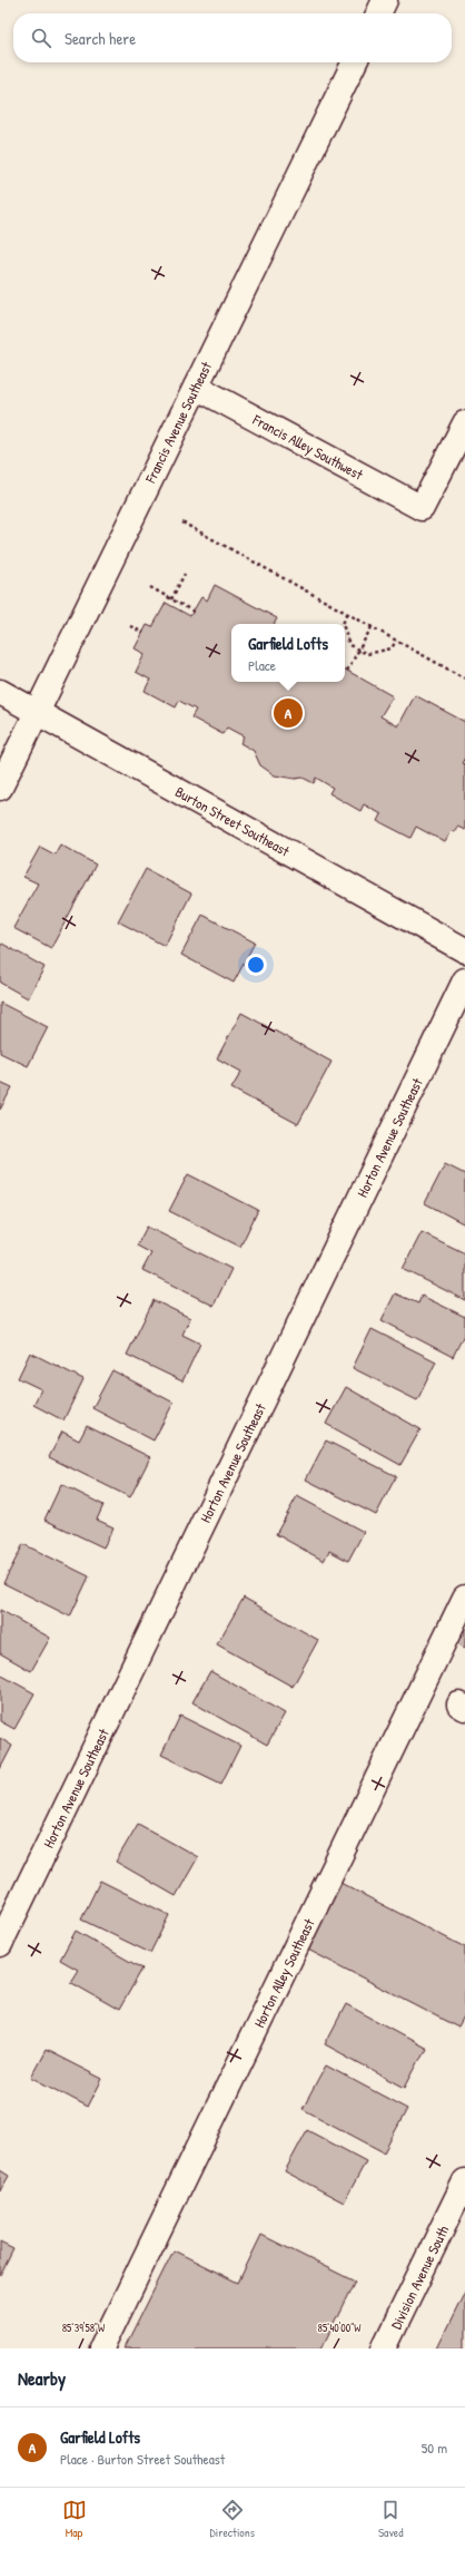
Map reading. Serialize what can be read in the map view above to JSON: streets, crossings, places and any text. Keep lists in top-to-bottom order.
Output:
{
  "streets": {
    "street": [
      "Francis Avenue Southeast",
      "Francis Alley Southwest",
      "Burton Street Southeast",
      "Horton Avenue Southeast",
      "Horton Alley Southeast",
      "Division Avenue South"
    ]
  },
  "crossings": [
    ["Francis Avenue Southeast", "Francis Alley Southwest"],
    ["Francis Avenue Southeast", "Burton Street Southeast"]
  ],
  "page": {
    "search": "Search here",
    "popup": ["Garfield Lofts", "Place"],
    "pins": "A",
    "heading": "Nearby",
    "list": [
      {
        "mark": "A",
        "name": "Garfield Lofts",
        "note": "Place · Burton Street Southeast",
        "value": "50 m"
      }
    ],
    "nav": ["Map", "Directions", "Saved"]
  },
  "coordinates": ["85°39'58\"W", "85°40'00\"W"]
}
